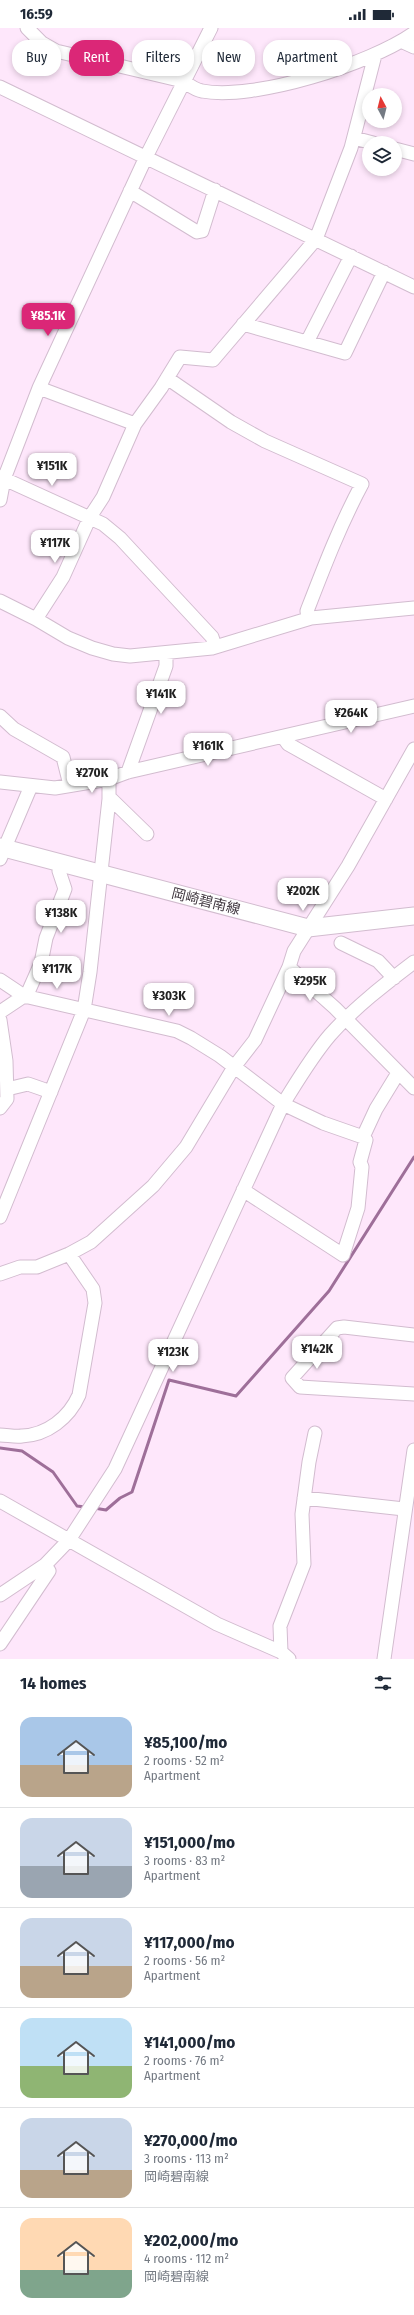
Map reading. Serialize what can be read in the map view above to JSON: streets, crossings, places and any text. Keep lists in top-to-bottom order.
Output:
{
  "streets": {
    "main road": ["岡崎碧南線"]
  },
  "north": "top",
  "page": {
    "status": "16:59",
    "chip": [
      "Buy",
      "Rent",
      "Filters",
      "New",
      "Apartment"
    ],
    "price": [
      "¥85.1K",
      "¥151K",
      "¥117K",
      "¥141K",
      "¥264K",
      "¥161K",
      "¥270K",
      "¥202K",
      "¥138K",
      "¥117K",
      "¥295K",
      "¥303K",
      "¥142K",
      "¥123K"
    ],
    "heading": "14 homes",
    "list": [
      {
        "name": "¥85,100/mo",
        "note": "2 rooms · 52 m² · Apartment"
      },
      {
        "name": "¥151,000/mo",
        "note": "3 rooms · 83 m² · Apartment"
      },
      {
        "name": "¥117,000/mo",
        "note": "2 rooms · 56 m² · Apartment"
      },
      {
        "name": "¥141,000/mo",
        "note": "2 rooms · 76 m² · Apartment"
      },
      {
        "name": "¥270,000/mo",
        "note": "3 rooms · 113 m² · 岡崎碧南線"
      },
      {
        "name": "¥202,000/mo",
        "note": "4 rooms · 112 m² · 岡崎碧南線"
      }
    ]
  }
}
